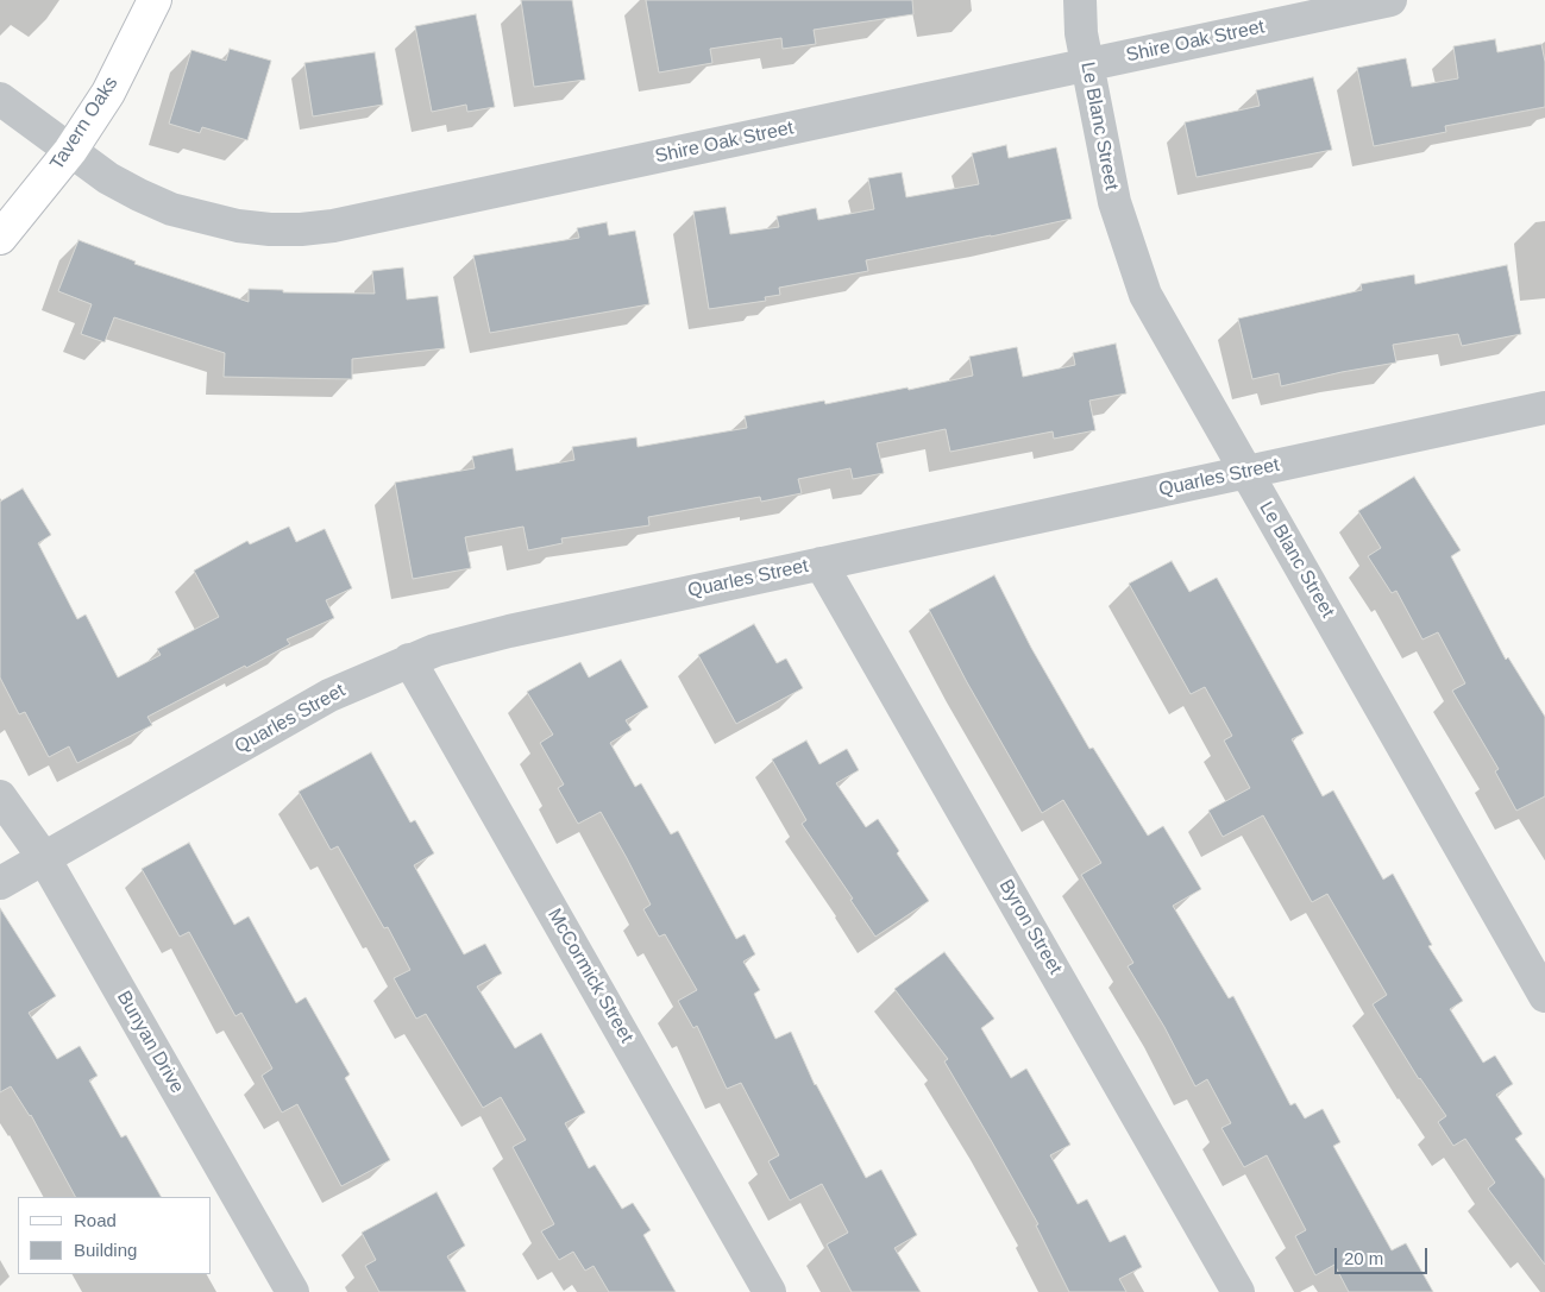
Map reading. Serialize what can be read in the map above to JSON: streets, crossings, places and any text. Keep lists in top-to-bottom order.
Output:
{
  "streets": {
    "street": [
      "Shire Oak Street",
      "Tavern Oaks",
      "Le Blanc Street",
      "Quarles Street",
      "Byron Street",
      "McCormick Street",
      "Bunyan Drive"
    ]
  },
  "crossings": [
    ["Shire Oak Street", "Tavern Oaks"],
    ["Shire Oak Street", "Le Blanc Street"],
    ["Le Blanc Street", "Quarles Street"],
    ["Quarles Street", "Byron Street"],
    ["Quarles Street", "McCormick Street"],
    ["Quarles Street", "Bunyan Drive"]
  ],
  "legend": ["Road", "Building"],
  "scale_bar": "20 m"
}
